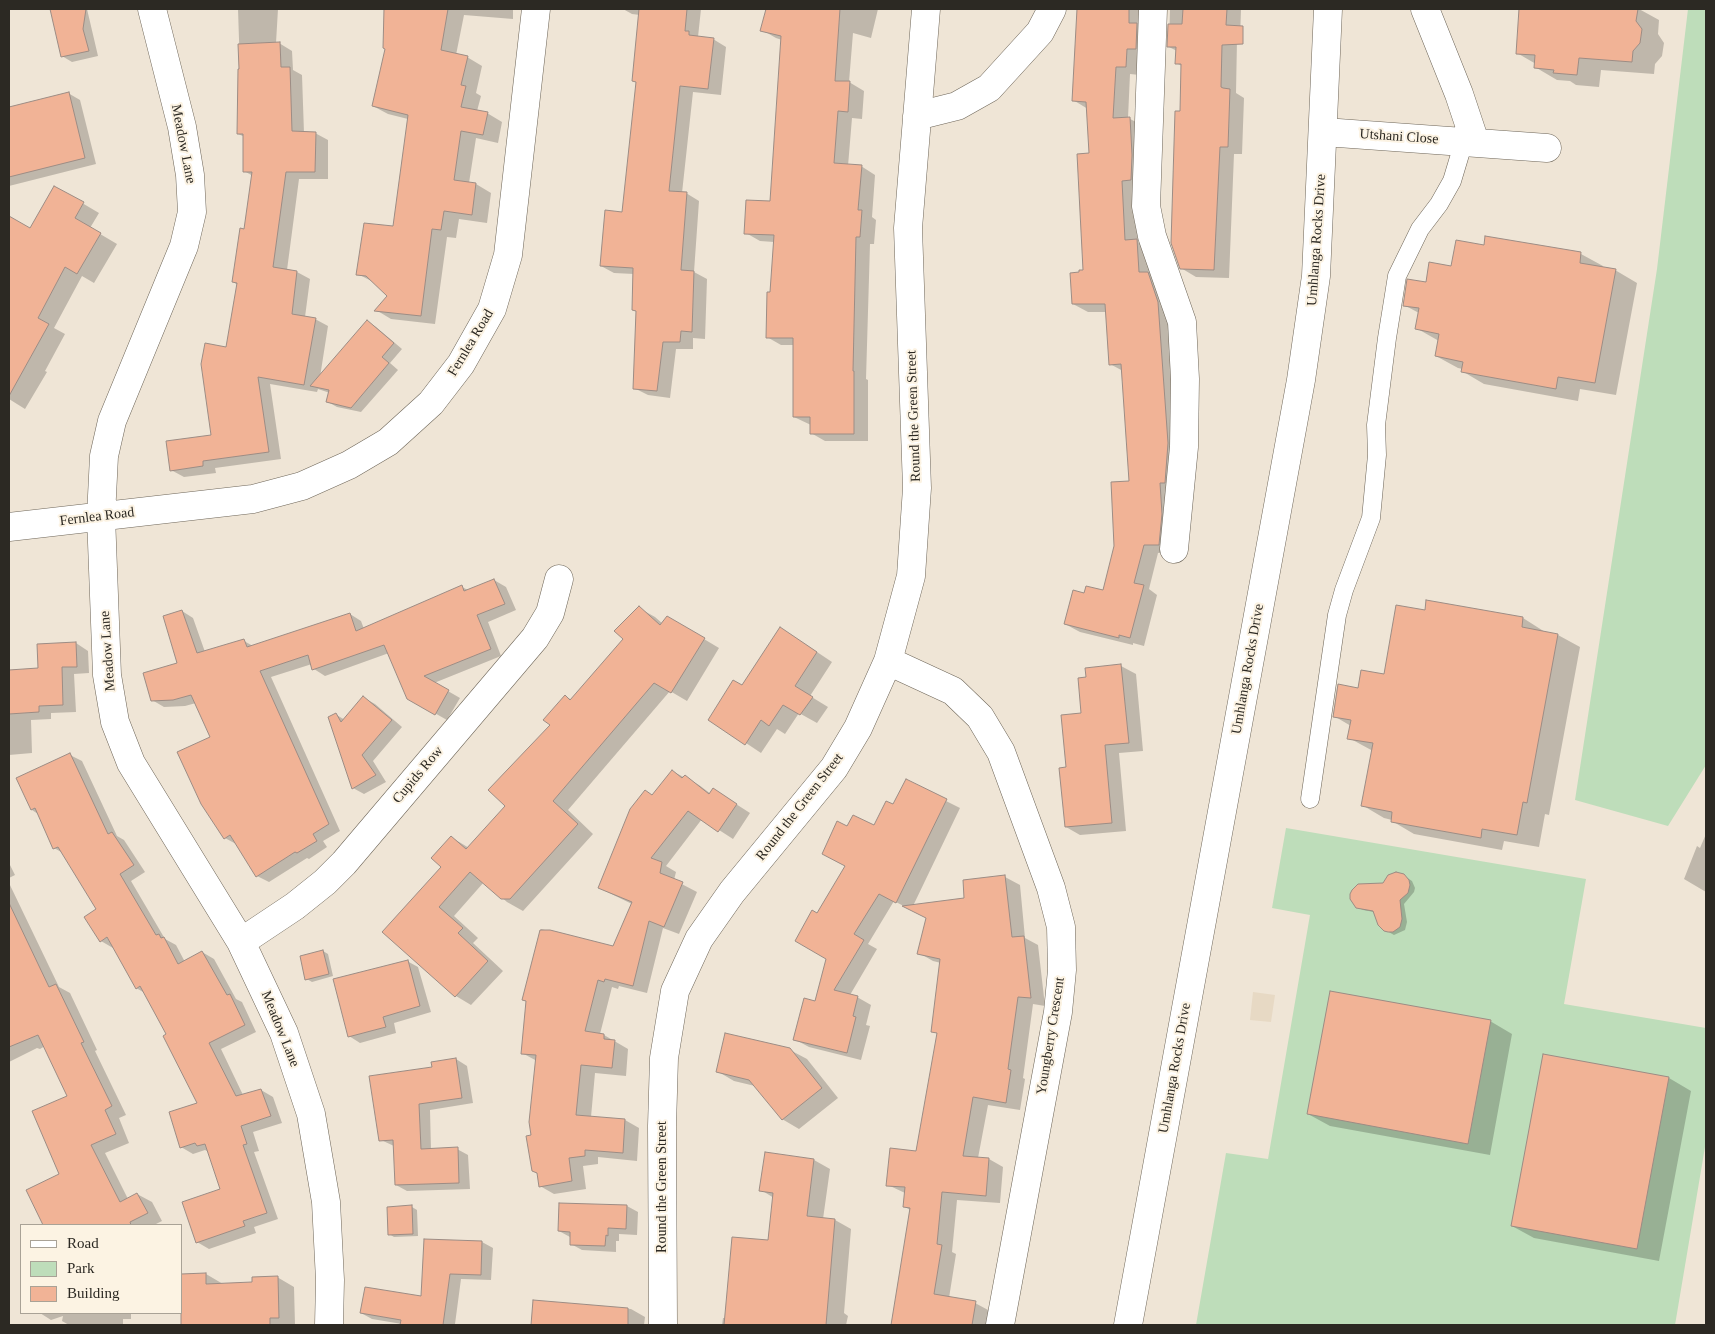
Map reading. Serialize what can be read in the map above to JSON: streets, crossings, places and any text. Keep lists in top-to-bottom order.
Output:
{
  "streets": {
    "street": [
      "Utshani Close",
      "Meadow Lane",
      "Umhlanga Rocks Drive",
      "Fernlea Road",
      "Round the Green Street",
      "Cupids Row",
      "Youngberry Crescent"
    ]
  },
  "crossings": [
    ["Utshani Close", "Umhlanga Rocks Drive"],
    ["Meadow Lane", "Fernlea Road"],
    ["Meadow Lane", "Cupids Row"],
    ["Round the Green Street", "Youngberry Crescent"]
  ],
  "legend": ["Road", "Park", "Building"]
}
